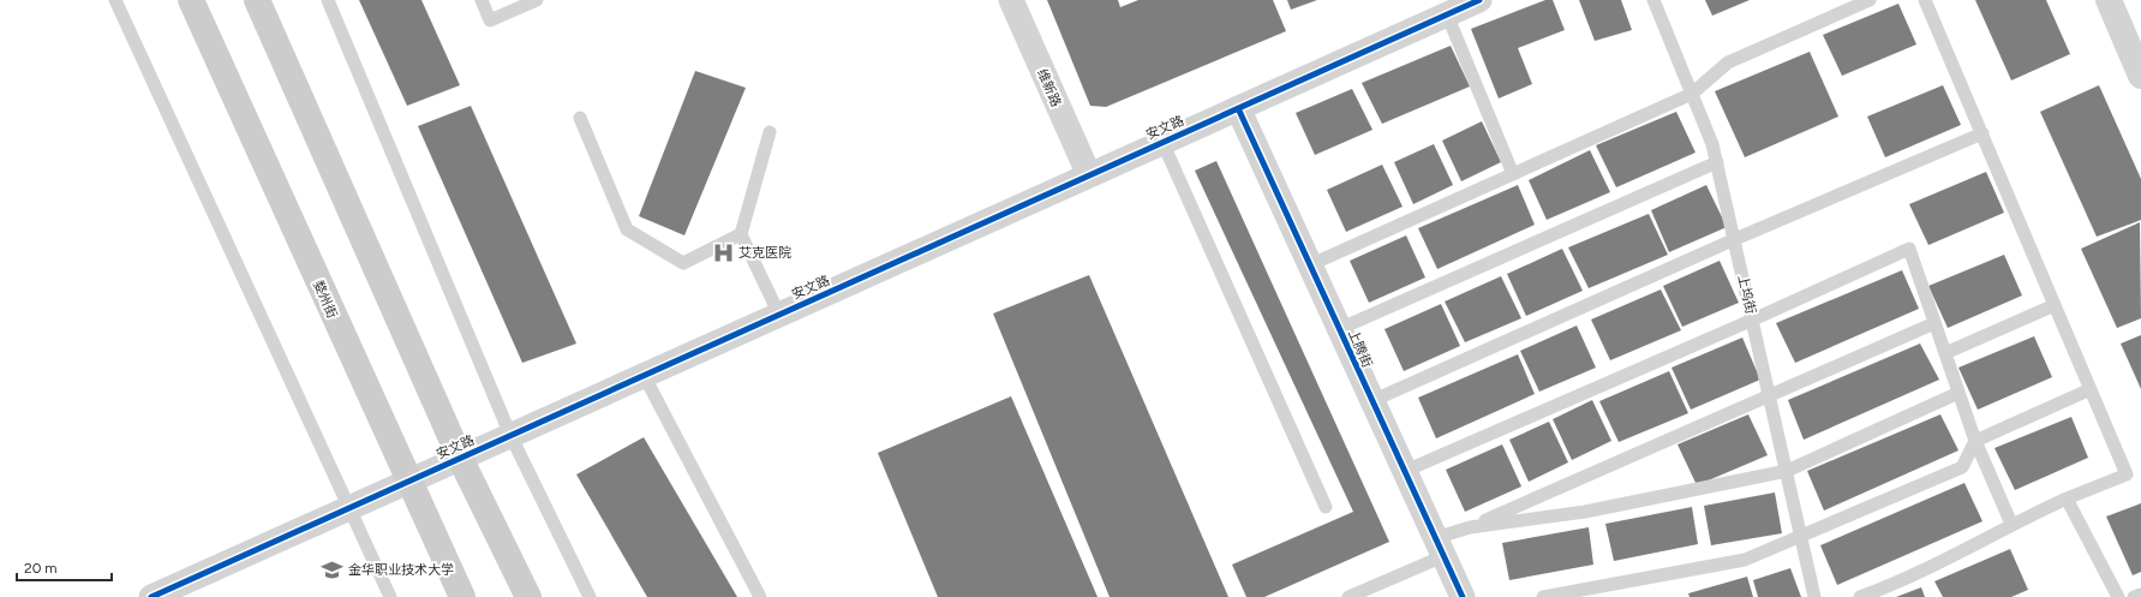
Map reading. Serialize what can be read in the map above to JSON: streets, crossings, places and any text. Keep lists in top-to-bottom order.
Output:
{
  "streets": {
    "main road": ["婺州街"],
    "street": ["维新路", "安文路", "上腾街"],
    "lane": ["上坞街"]
  },
  "crossings": [
    ["维新路", "安文路"],
    ["安文路", "婺州街"],
    ["安文路", "上腾街"]
  ],
  "places": {
    "hospital": ["艾克医院"],
    "school or university": ["金华职业技术大学"]
  },
  "scale_bar": "20 m"
}
